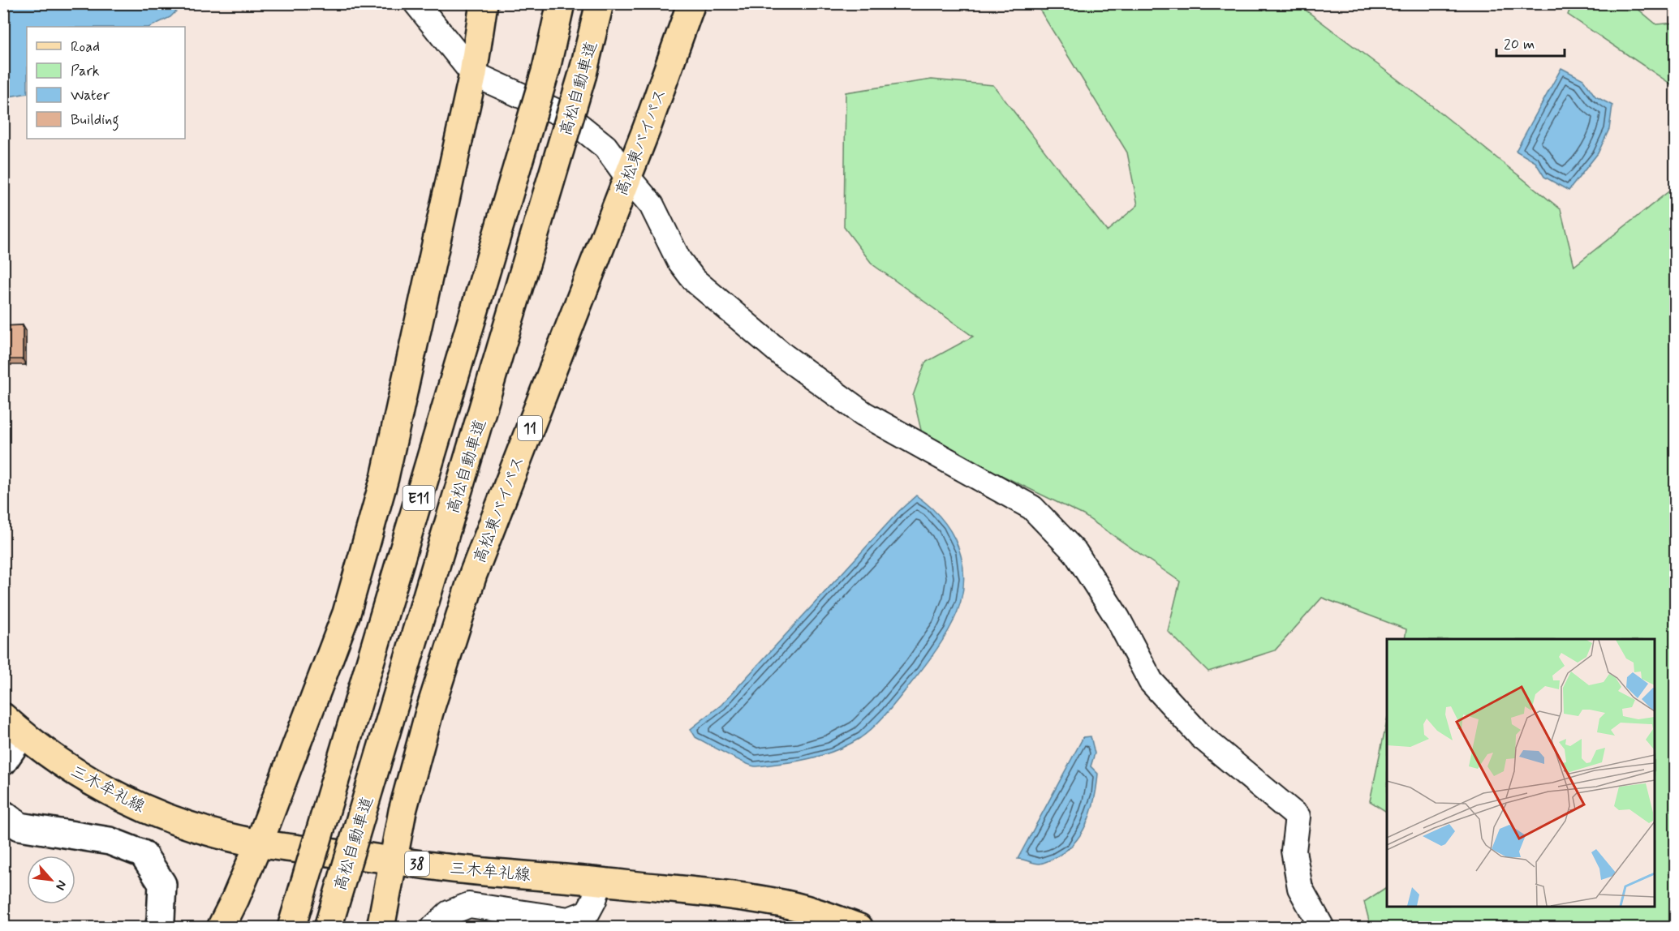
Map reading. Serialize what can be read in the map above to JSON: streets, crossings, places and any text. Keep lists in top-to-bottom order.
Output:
{
  "streets": {
    "main road": [
      "高松自動車道",
      "高松東バイパス",
      "11",
      "E11",
      "三木牟礼線",
      "38"
    ]
  },
  "crossings": [
    ["高松東バイパス", "三木牟礼線"]
  ],
  "legend": [
    "Road",
    "Park",
    "Water",
    "Building"
  ],
  "scale_bar": "20 m",
  "north": "bottom right"
}
